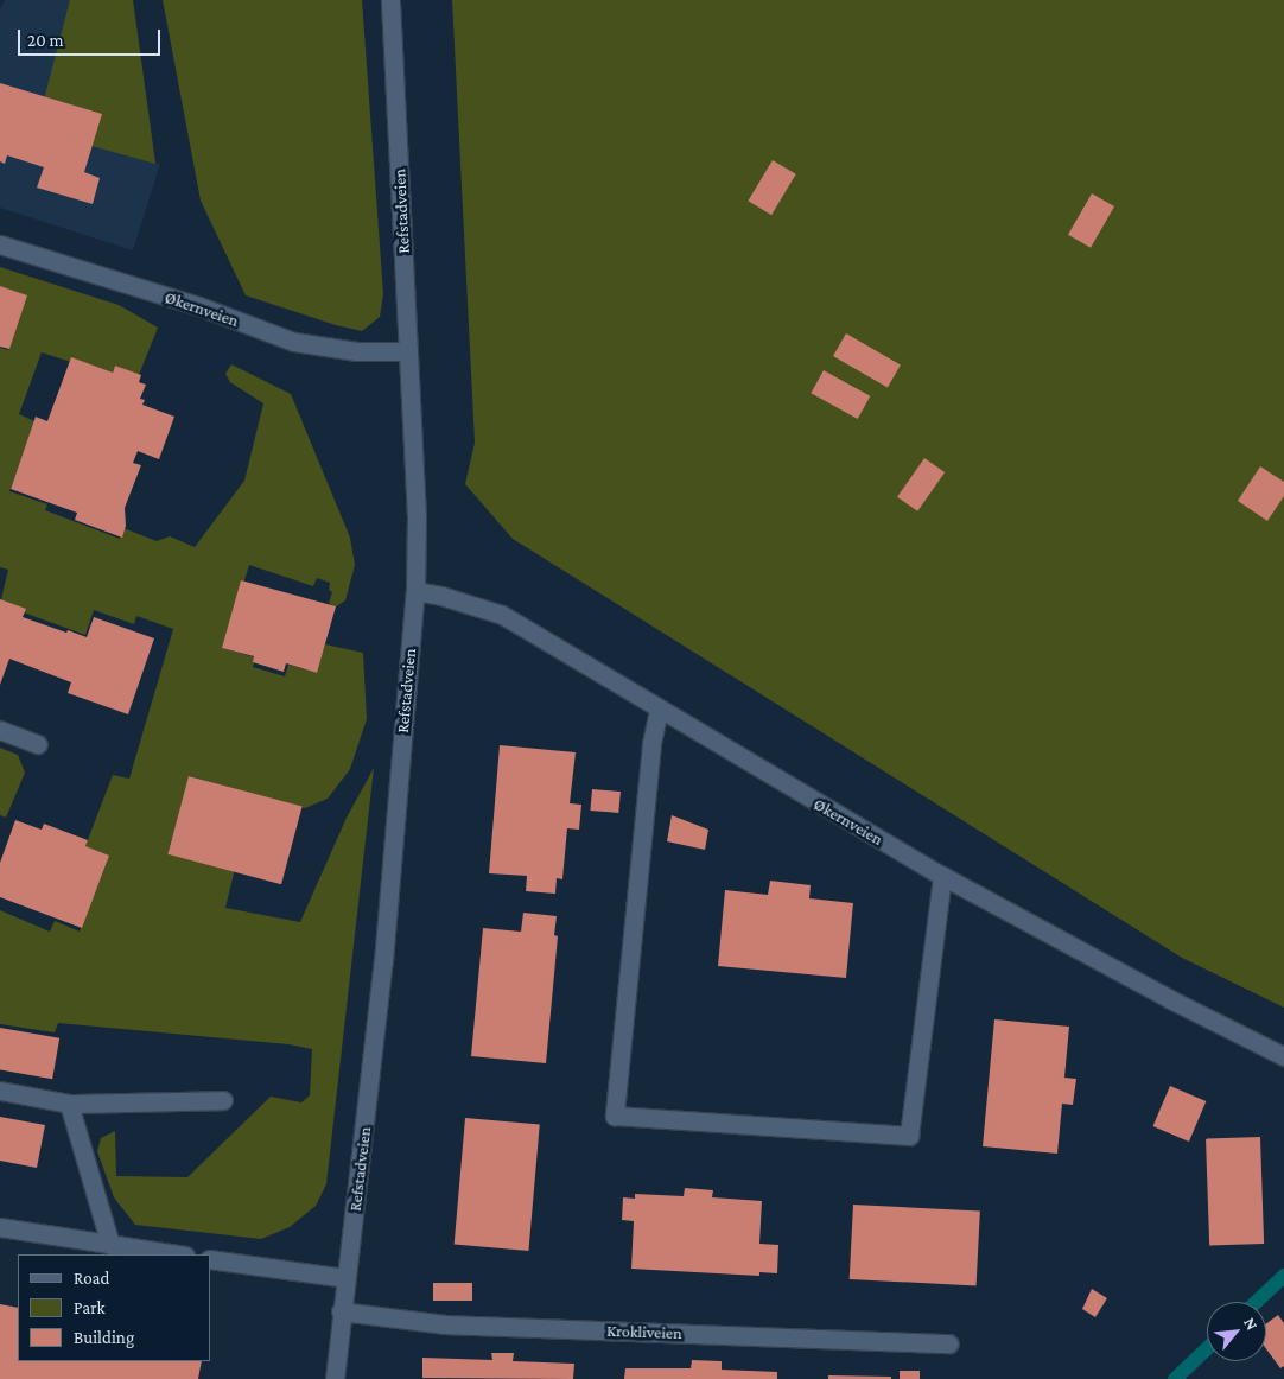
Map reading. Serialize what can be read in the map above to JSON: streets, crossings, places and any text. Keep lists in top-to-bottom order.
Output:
{
  "streets": {
    "street": ["Refstadveien", "Økernveien", "Krokliveien"]
  },
  "crossings": [
    ["Refstadveien", "Økernveien"],
    ["Refstadveien", "Krokliveien"]
  ],
  "legend": ["Road", "Park", "Building"],
  "scale_bar": "20 m",
  "north": "top right"
}
